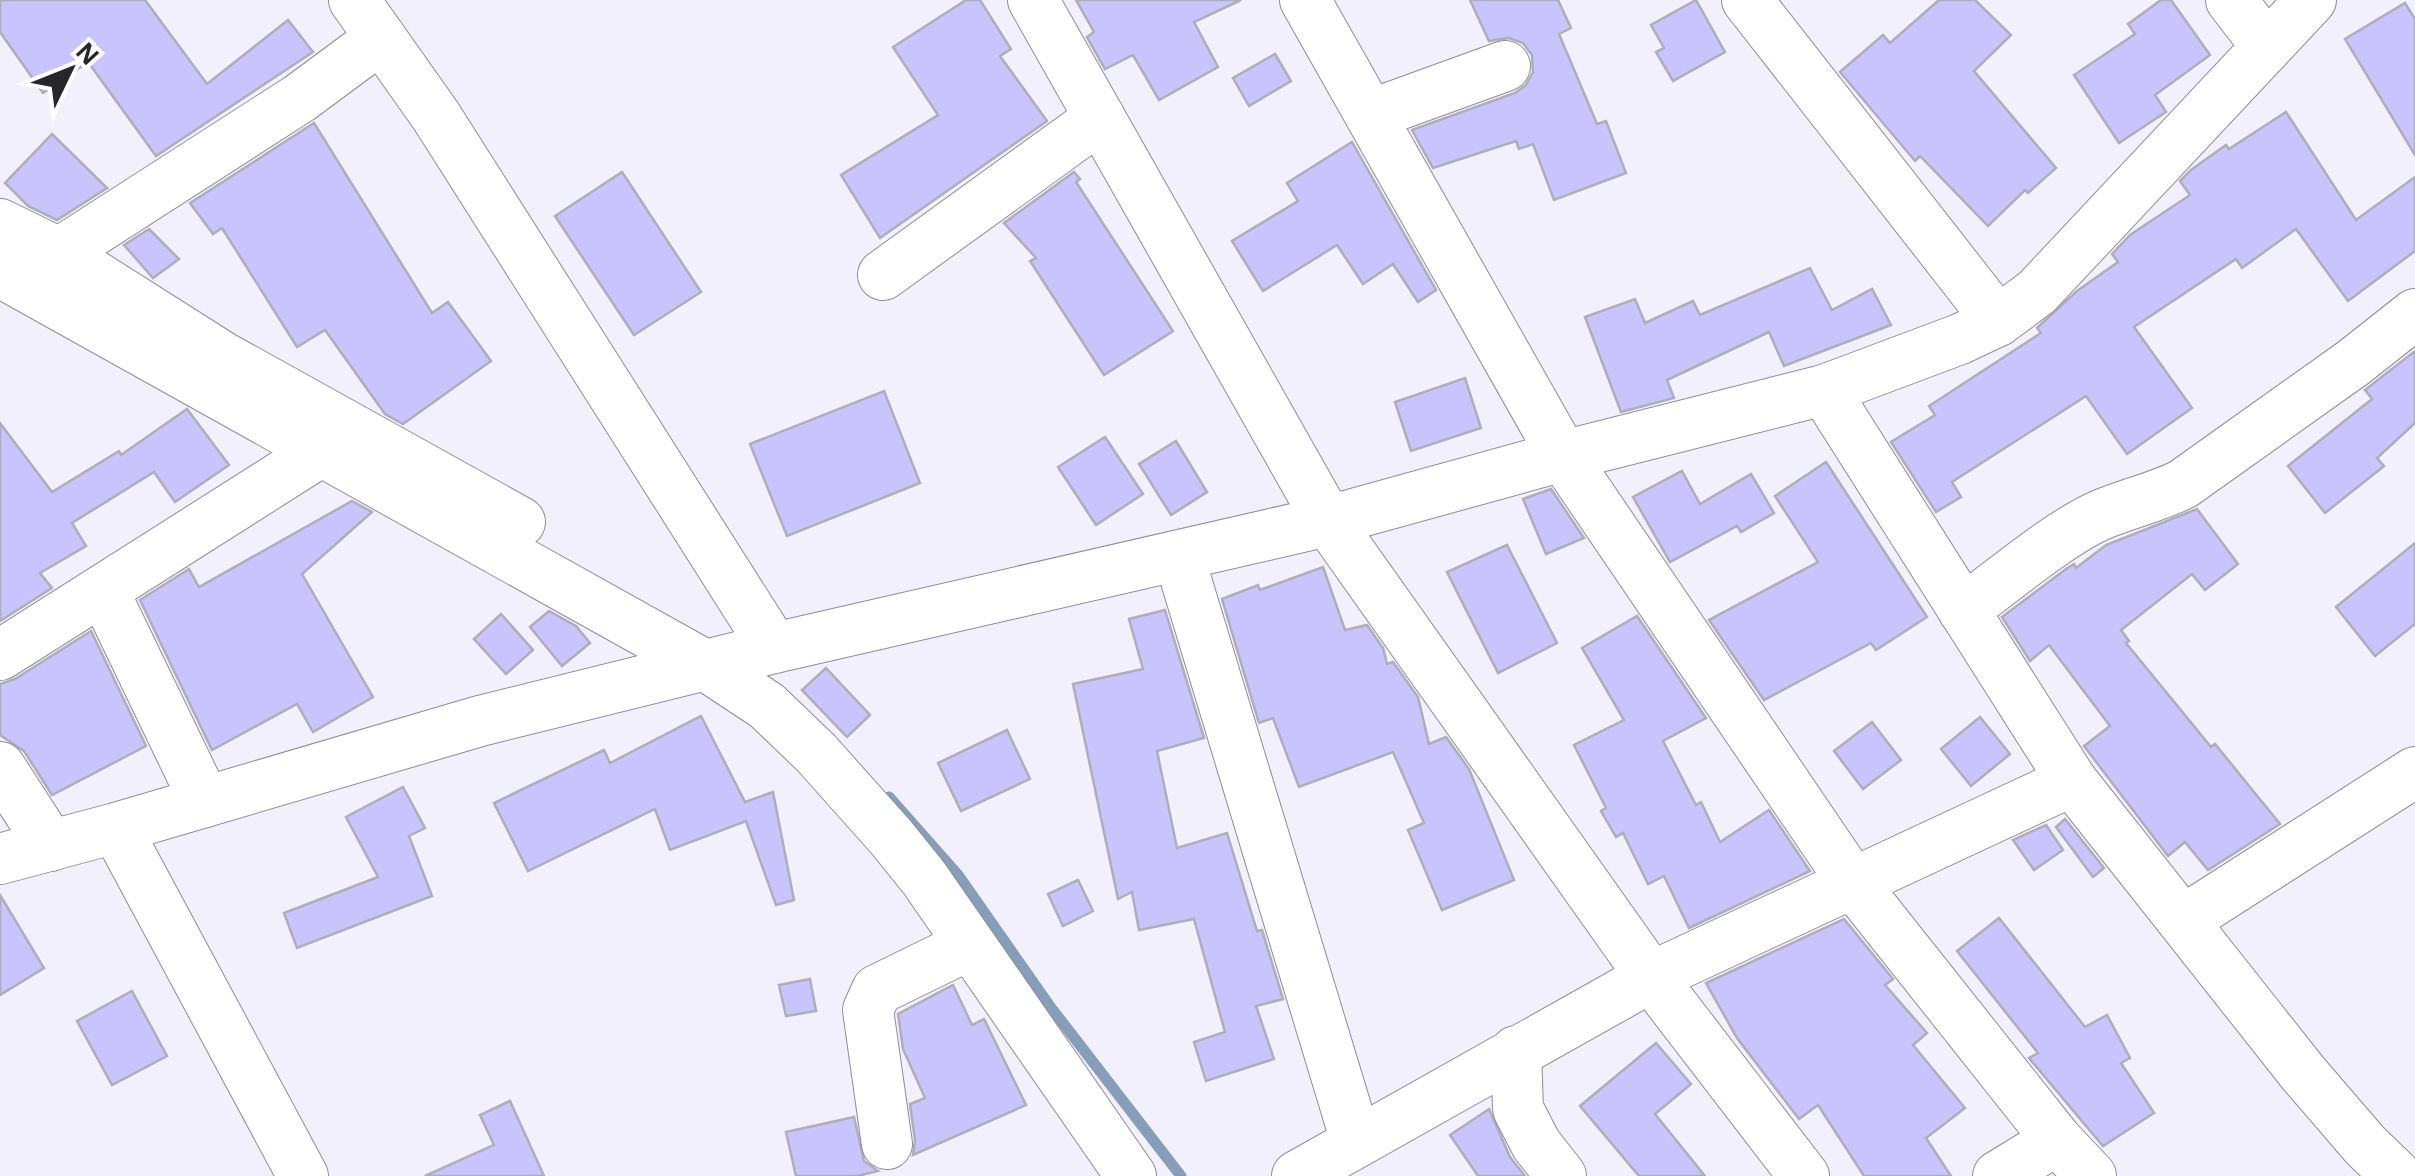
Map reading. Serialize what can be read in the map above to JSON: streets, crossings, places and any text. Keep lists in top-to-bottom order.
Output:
{
  "north": "top right"
}
